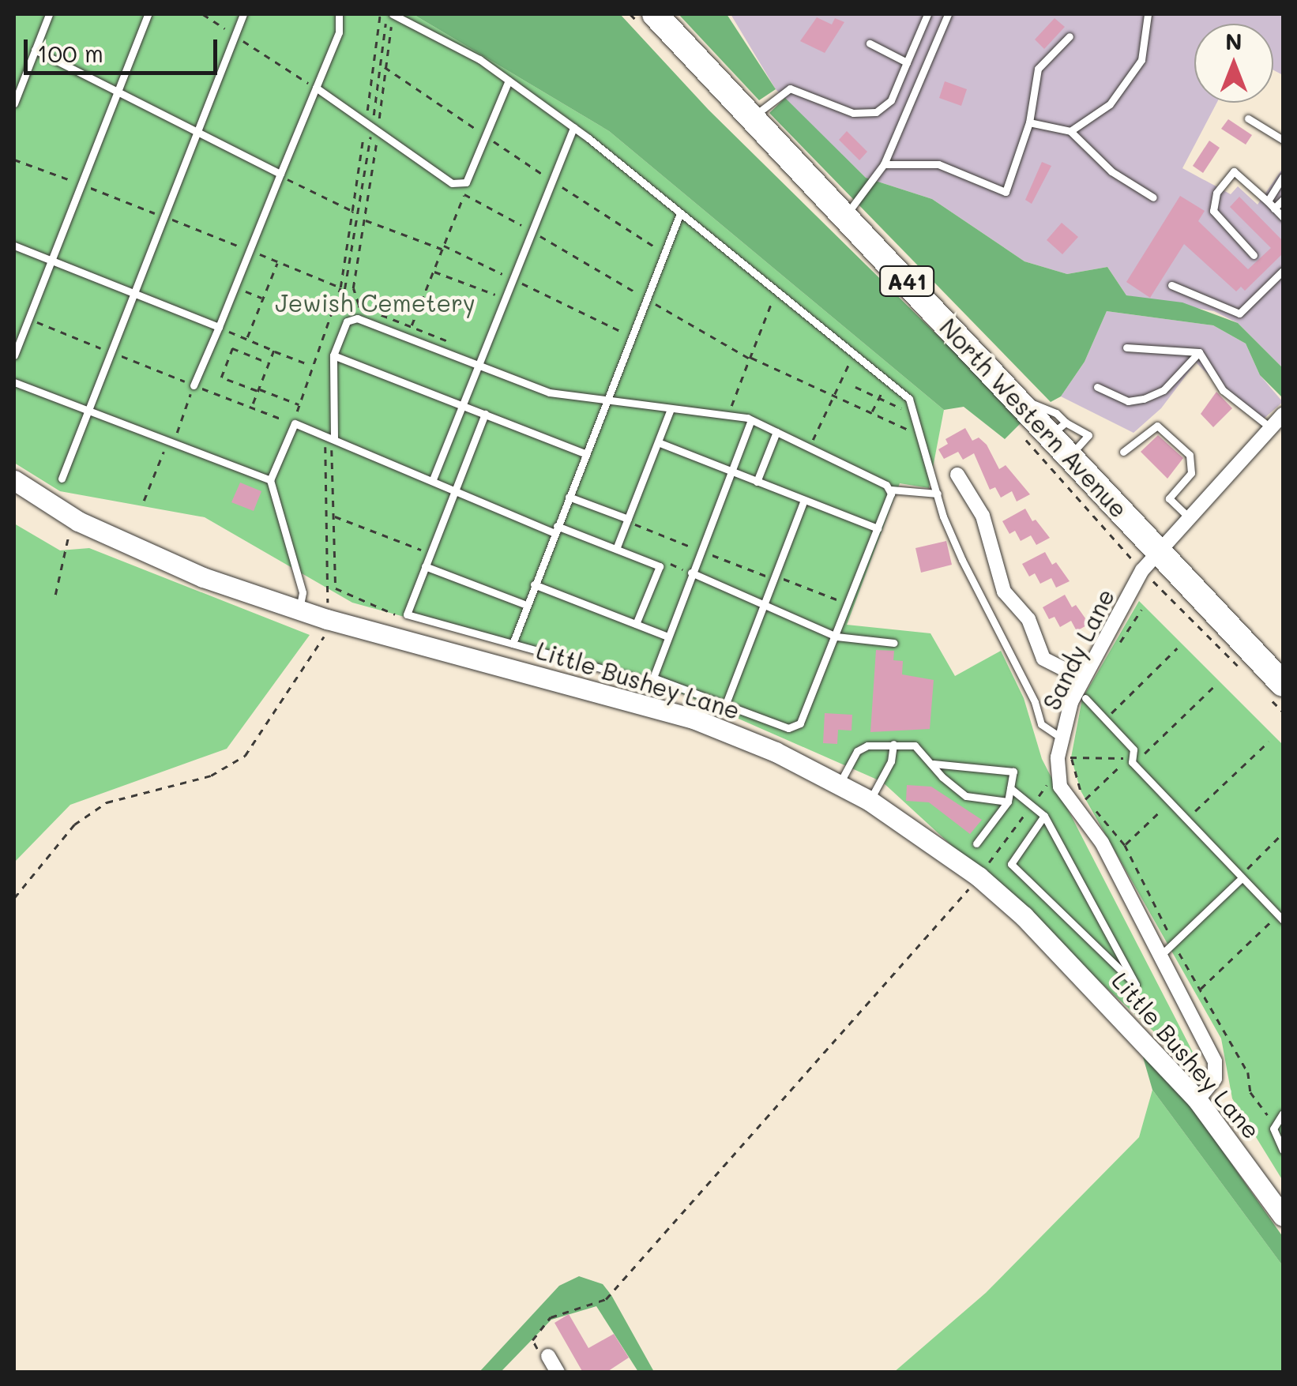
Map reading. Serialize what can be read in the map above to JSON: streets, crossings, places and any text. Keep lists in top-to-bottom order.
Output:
{
  "streets": {
    "highway": ["A41", "North Western Avenue"],
    "street": ["Sandy Lane", "Little Bushey Lane"]
  },
  "crossings": [
    ["North Western Avenue", "Sandy Lane"]
  ],
  "parks": ["Jewish Cemetery"],
  "scale_bar": "100 m",
  "north": "top"
}
